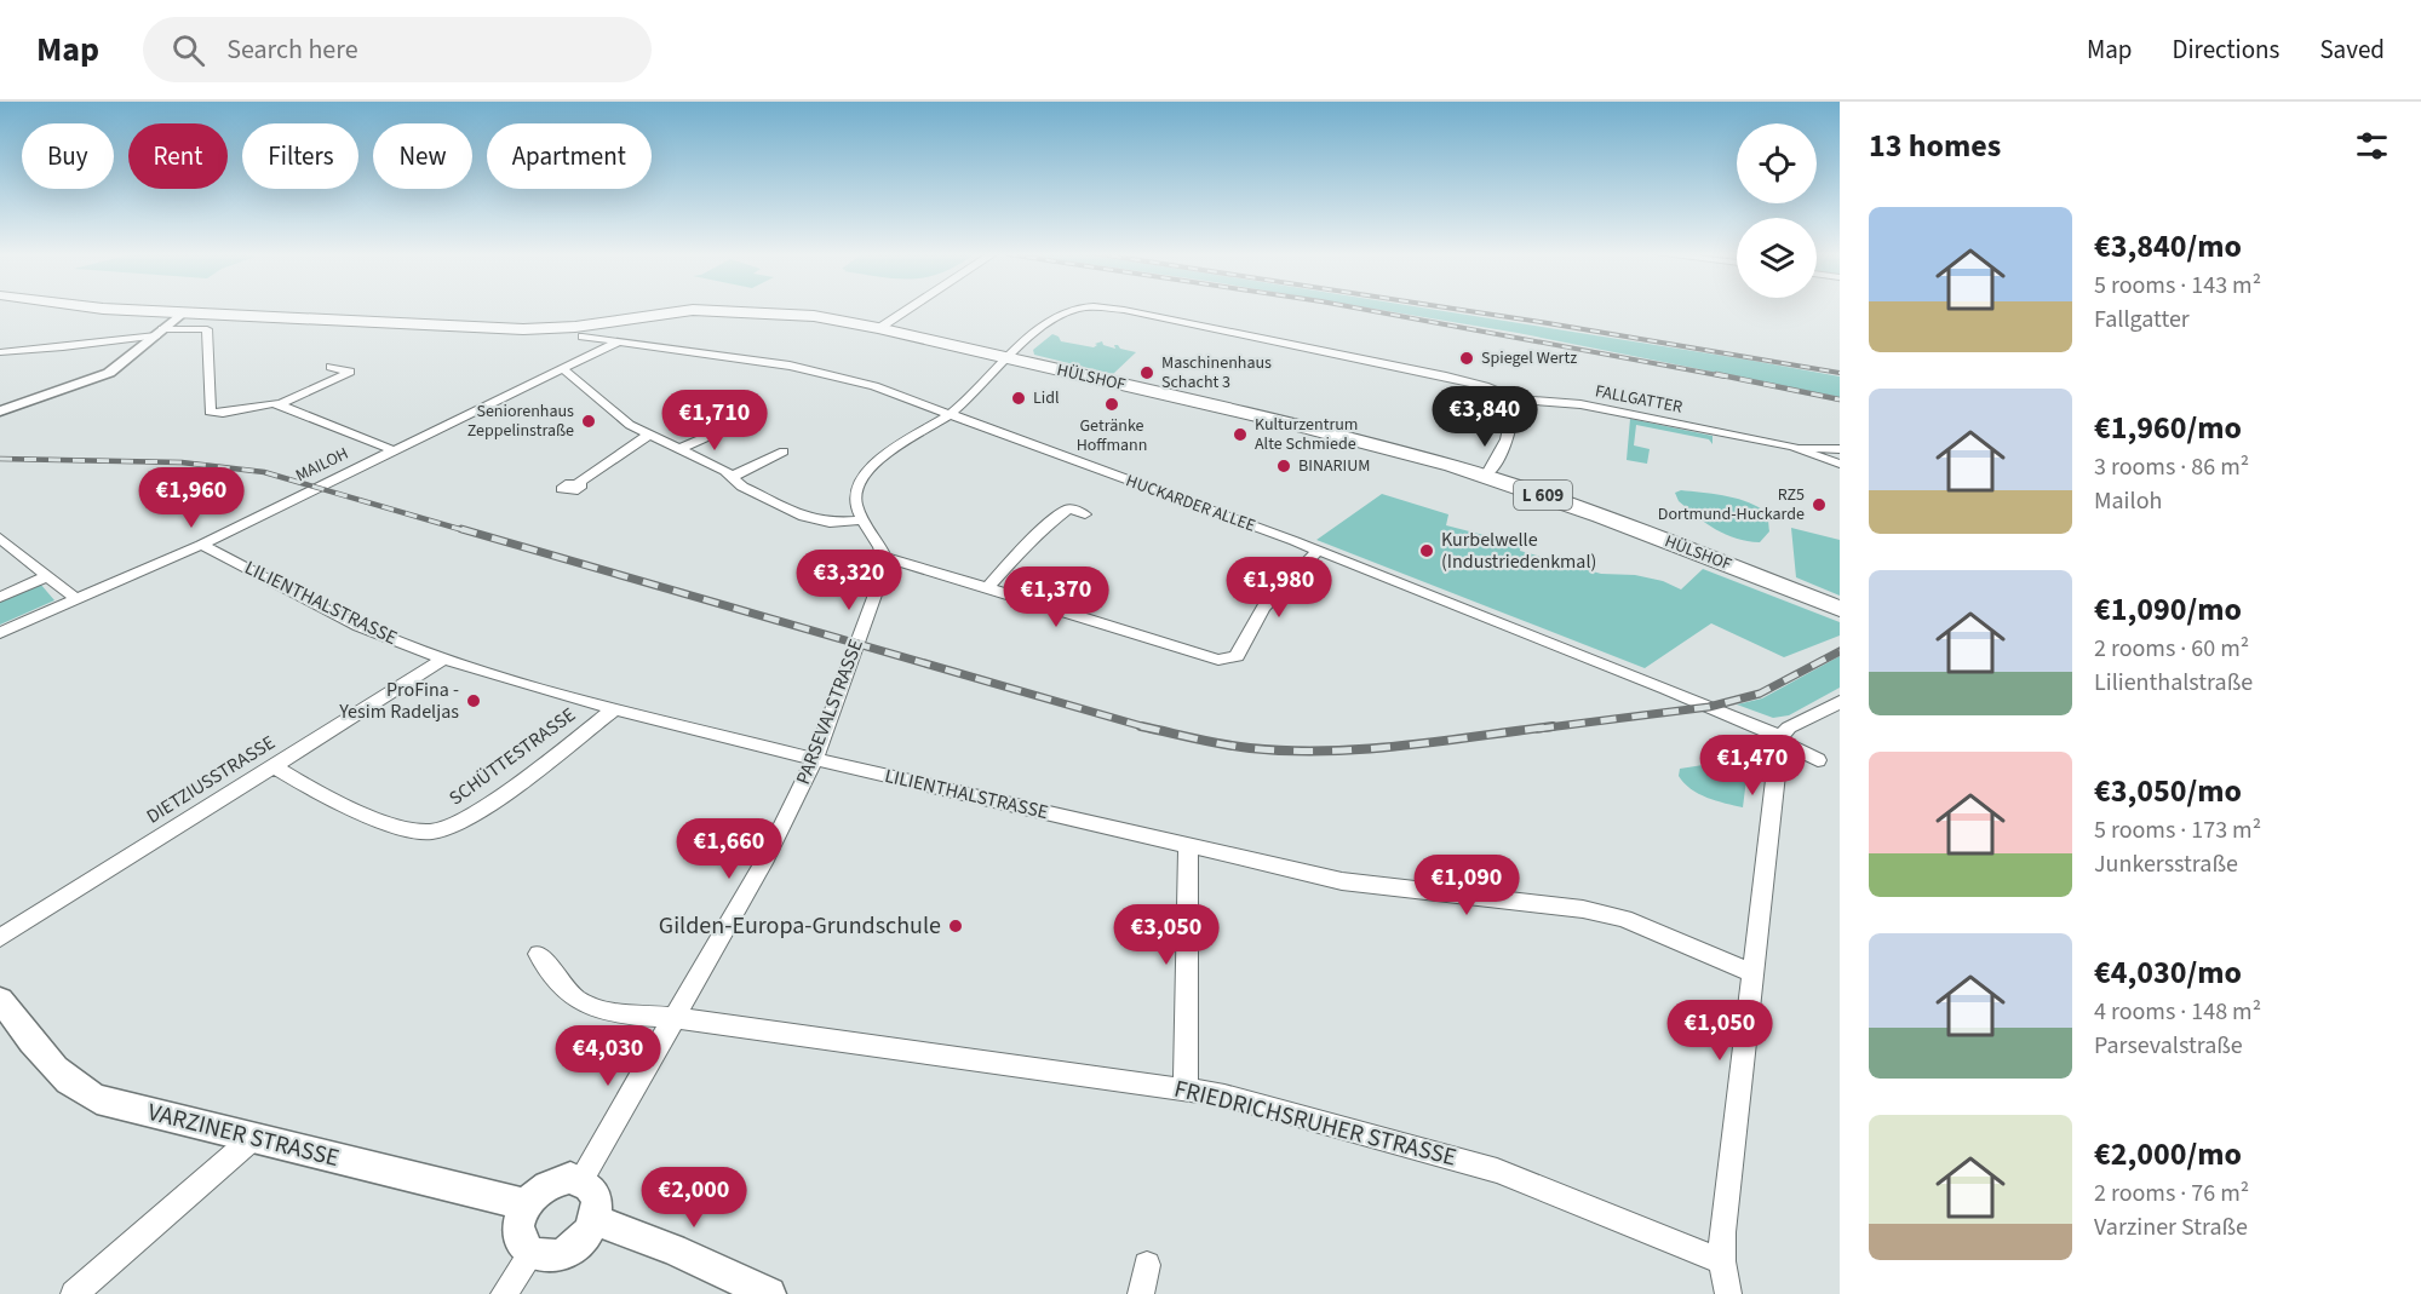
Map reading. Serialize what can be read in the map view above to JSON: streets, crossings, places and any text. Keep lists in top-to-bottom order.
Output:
{
  "streets": {
    "main road": ["HÜLSHOF", "L 609"],
    "street": [
      "FALLGATTER",
      "MAILOH",
      "HUCKARDER ALLEE",
      "LILIENTHALSTRASSE",
      "PARSEVALSTRASSE",
      "SCHÜTTESTRASSE",
      "DIETZIUSSTRASSE",
      "FRIEDRICHSRUHER STRASSE",
      "VARZINER STRASSE"
    ]
  },
  "crossings": [
    ["HÜLSHOF", "FALLGATTER"],
    ["HÜLSHOF", "L 609"],
    ["FALLGATTER", "L 609"],
    ["MAILOH", "HUCKARDER ALLEE"],
    ["MAILOH", "LILIENTHALSTRASSE"],
    ["LILIENTHALSTRASSE", "PARSEVALSTRASSE"],
    ["LILIENTHALSTRASSE", "SCHÜTTESTRASSE"],
    ["LILIENTHALSTRASSE", "DIETZIUSSTRASSE"],
    ["PARSEVALSTRASSE", "FRIEDRICHSRUHER STRASSE"],
    ["PARSEVALSTRASSE", "VARZINER STRASSE"],
    ["SCHÜTTESTRASSE", "DIETZIUSSTRASSE"]
  ],
  "places": [
    "Spiegel Wertz",
    "Maschinenhaus Schacht 3",
    "Lidl",
    "Getränke Hoffmann",
    "Seniorenhaus Zeppelinstraße",
    "Kulturzentrum Alte Schmiede",
    "BINARIUM",
    "RZ5 Dortmund-Huckarde",
    "Kurbelwelle (Industriedenkmal)",
    "ProFina - Yesim Radeljas",
    "Gilden-Europa-Grundschule"
  ],
  "page": {
    "header": "Map",
    "search": "Search here",
    "nav": ["Map", "Directions", "Saved"],
    "heading": "13 homes",
    "chip": [
      "Buy",
      "Rent",
      "Filters",
      "New",
      "Apartment"
    ],
    "list": [
      {
        "name": "€3,840/mo",
        "note": "5 rooms · 143 m² · Fallgatter"
      },
      {
        "name": "€1,960/mo",
        "note": "3 rooms · 86 m² · Mailoh"
      },
      {
        "name": "€1,090/mo",
        "note": "2 rooms · 60 m² · Lilienthalstraße"
      },
      {
        "name": "€3,050/mo",
        "note": "5 rooms · 173 m² · Junkersstraße"
      },
      {
        "name": "€4,030/mo",
        "note": "4 rooms · 148 m² · Parsevalstraße"
      },
      {
        "name": "€2,000/mo",
        "note": "2 rooms · 76 m² · Varziner Straße"
      }
    ],
    "price": [
      "€3,840",
      "€1,710",
      "€1,960",
      "€3,320",
      "€1,980",
      "€1,370",
      "€1,470",
      "€1,660",
      "€1,090",
      "€3,050",
      "€1,050",
      "€4,030",
      "€2,000"
    ]
  }
}
